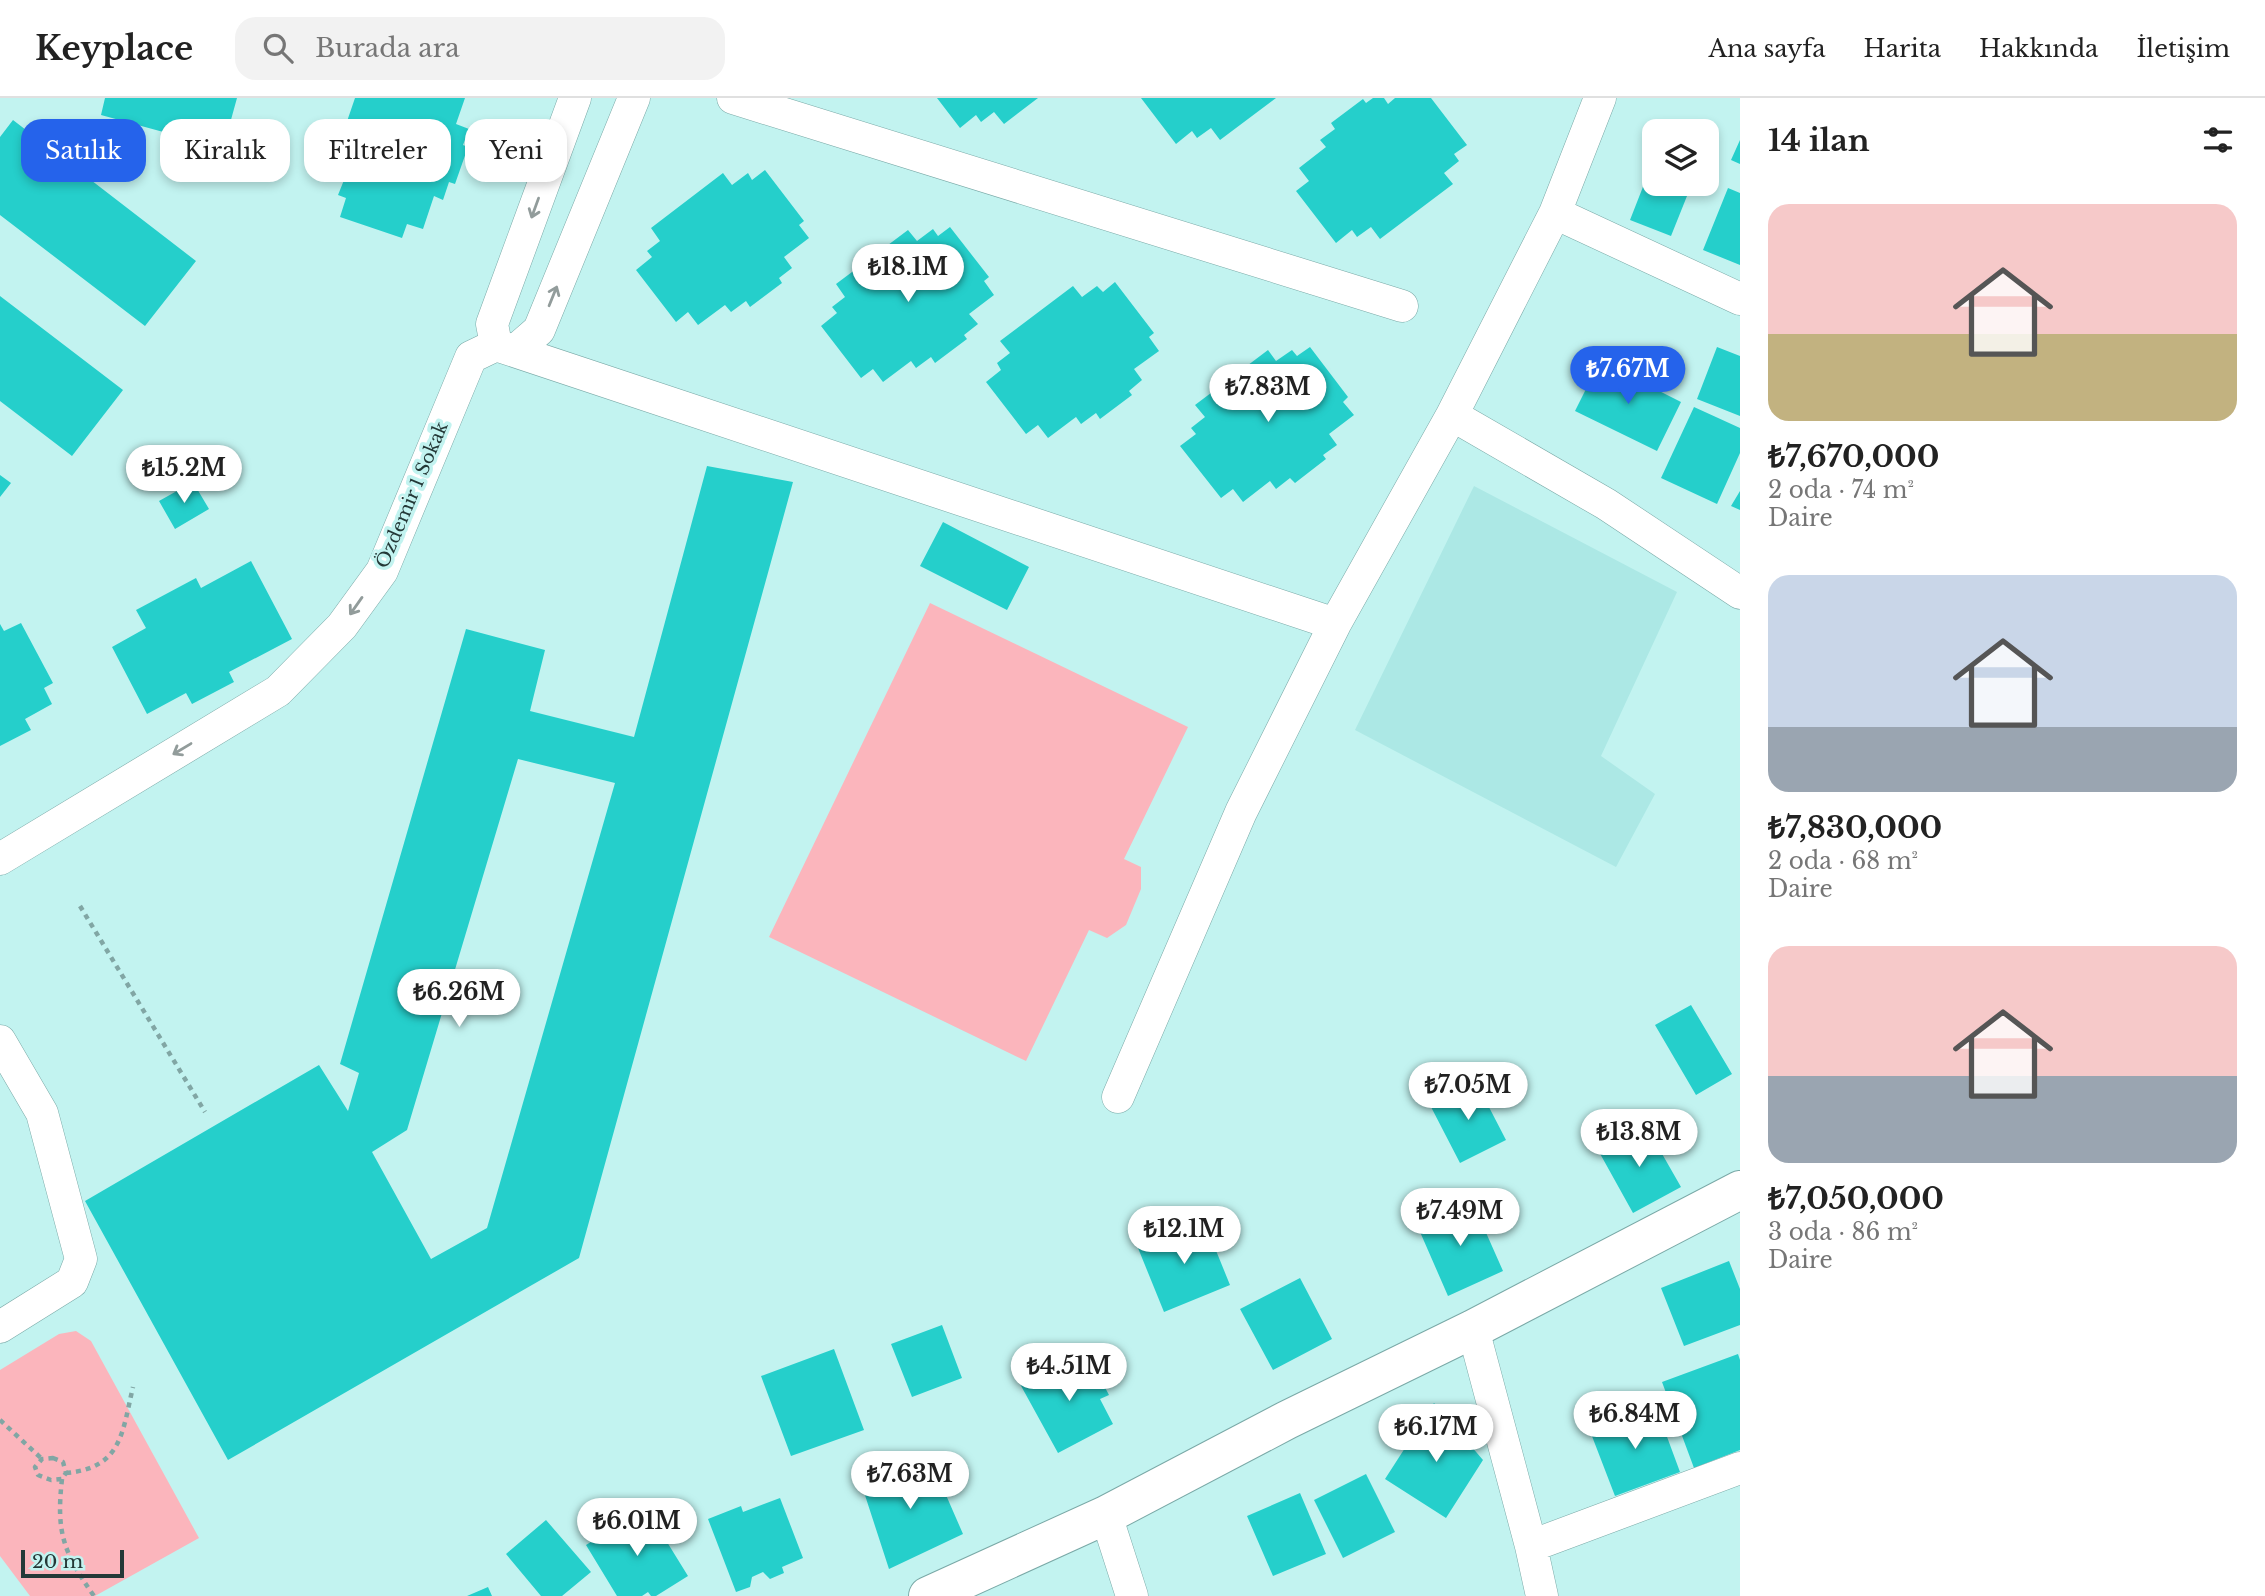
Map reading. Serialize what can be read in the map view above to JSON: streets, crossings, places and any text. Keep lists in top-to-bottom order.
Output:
{
  "streets": {
    "street": ["Özdemir 1 Sokak"]
  },
  "scale_bar": "20 m",
  "page": {
    "header": "Keyplace",
    "search": "Burada ara",
    "nav": [
      "Ana sayfa",
      "Harita",
      "Hakkında",
      "İletişim"
    ],
    "heading": "14 ilan",
    "chip": [
      "Satılık",
      "Kiralık",
      "Filtreler",
      "Yeni"
    ],
    "list": [
      {
        "name": "₺7,670,000",
        "note": "2 oda · 74 m² · Daire"
      },
      {
        "name": "₺7,830,000",
        "note": "2 oda · 68 m² · Daire"
      },
      {
        "name": "₺7,050,000",
        "note": "3 oda · 86 m² · Daire"
      }
    ],
    "price": [
      "₺18.1M",
      "₺7.67M",
      "₺7.83M",
      "₺15.2M",
      "₺6.26M",
      "₺7.05M",
      "₺13.8M",
      "₺7.49M",
      "₺12.1M",
      "₺4.51M",
      "₺6.84M",
      "₺6.17M",
      "₺7.63M",
      "₺6.01M"
    ],
    "scale": "20 m"
  }
}
